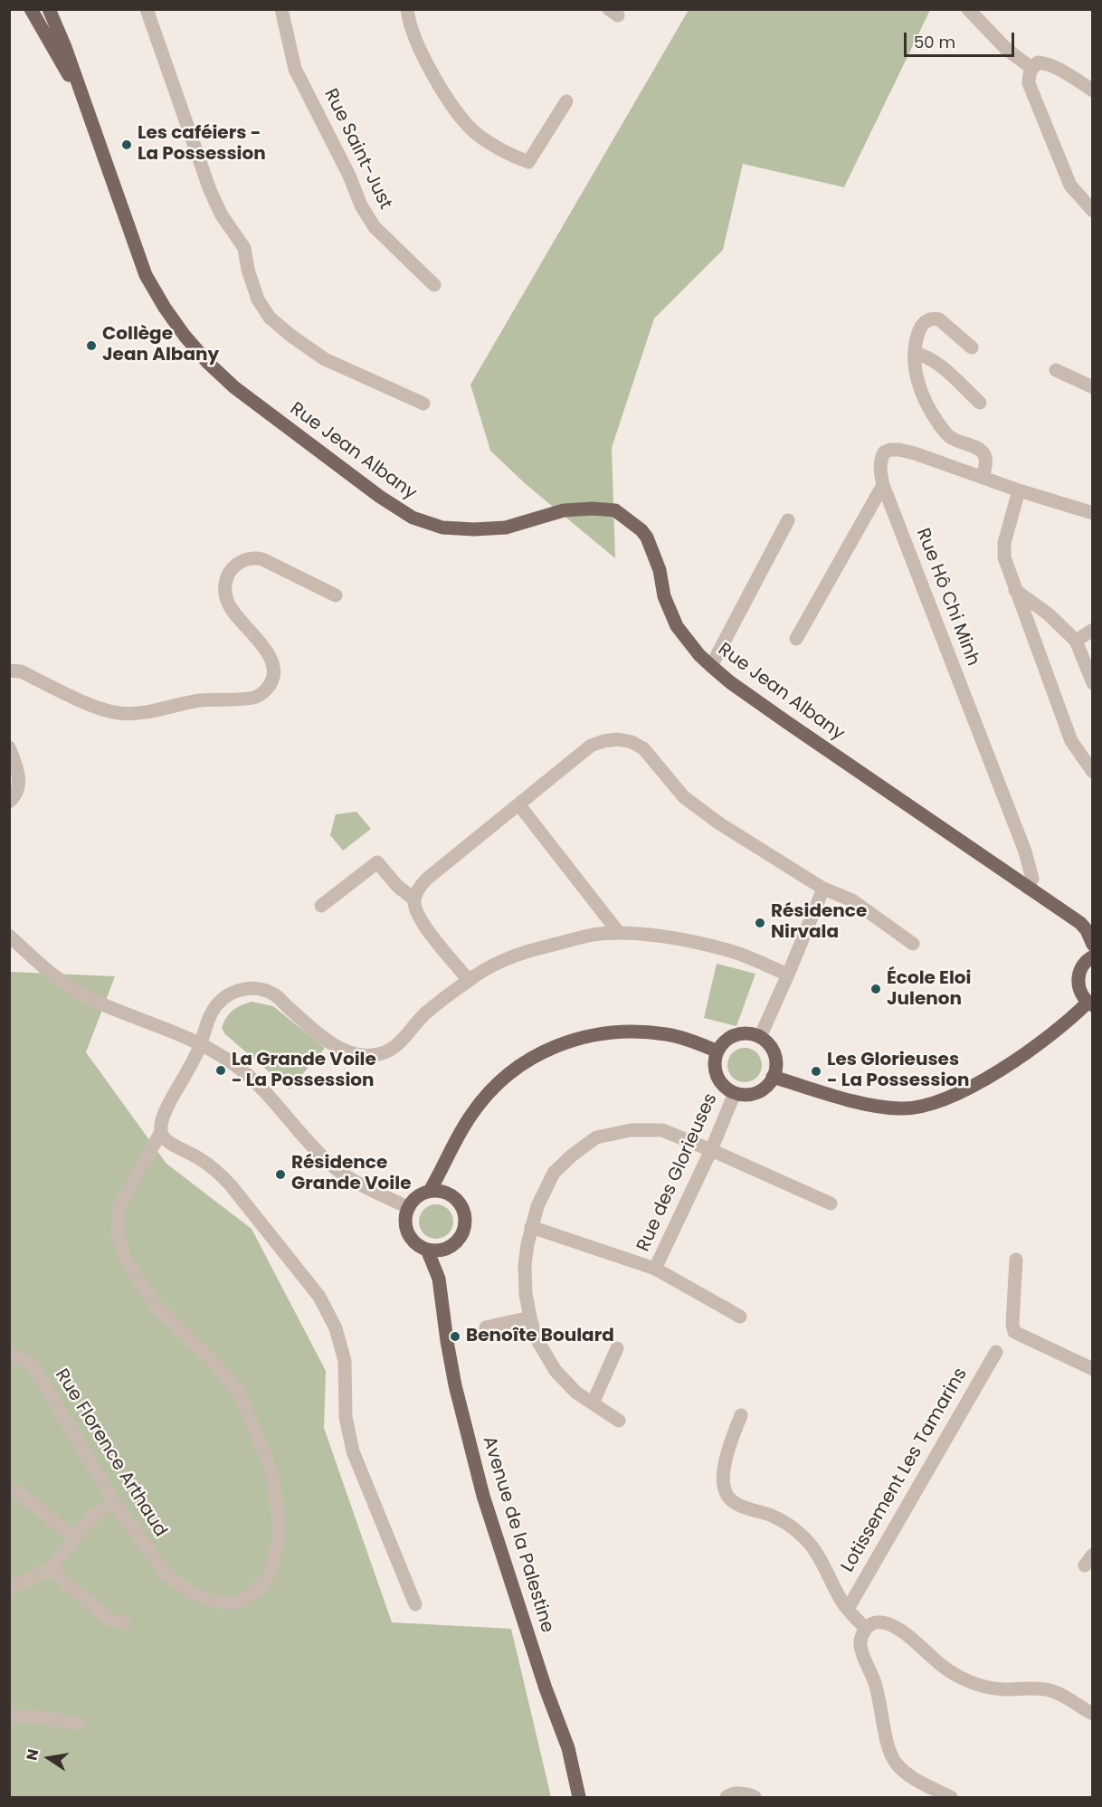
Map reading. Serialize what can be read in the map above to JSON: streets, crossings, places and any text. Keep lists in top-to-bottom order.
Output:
{
  "streets": {
    "main road": ["Rue Jean Albany", "Avenue de la Palestine"],
    "street": [
      "Rue Saint-Just",
      "Rue Hô Chi Minh",
      "Rue des Glorieuses",
      "Rue Florence Arthaud",
      "Lotissement Les Tamarins"
    ]
  },
  "crossings": [
    ["Rue Jean Albany", "Rue Hô Chi Minh"]
  ],
  "places": [
    "Les caféiers - La Possession",
    "Collège Jean Albany",
    "Résidence Nirvala",
    "École Eloi Julenon",
    "La Grande Voile - La Possession",
    "Les Glorieuses - La Possession",
    "Résidence Grande Voile",
    "Benoîte Boulard"
  ],
  "scale_bar": "50 m",
  "north": "left"
}
